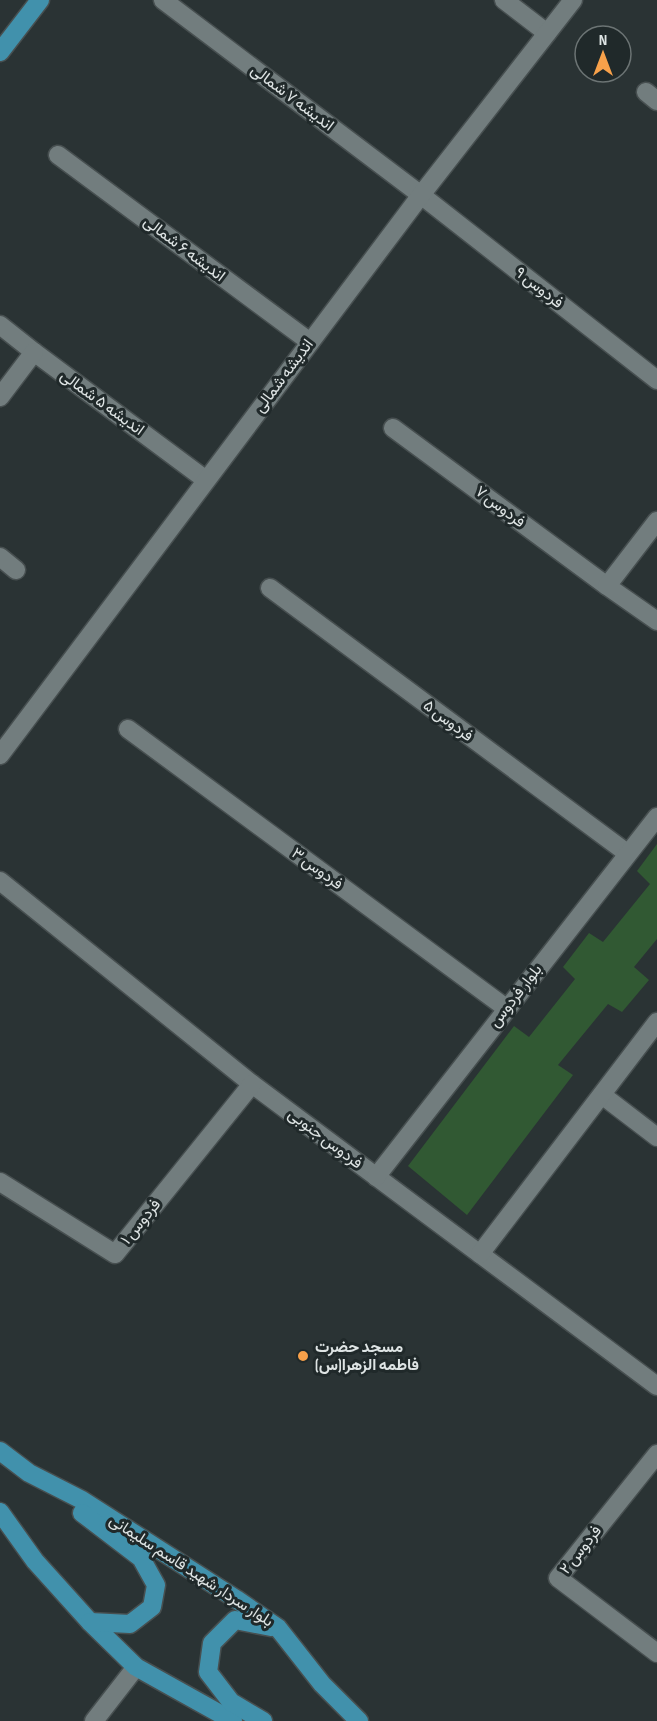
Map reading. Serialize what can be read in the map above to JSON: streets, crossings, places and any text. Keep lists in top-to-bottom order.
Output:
{
  "streets": {
    "main road": ["بلوار سردار شهید قاسم سلیمانی"],
    "street": [
      "اندیشه ۷ شمالی",
      "اندیشه ۶ شمالی",
      "فردوس ۹",
      "اندیشه شمالی",
      "اندیشه ۵ شمالی",
      "فردوس ۷",
      "فردوس ۵",
      "فردوس ۳",
      "بلوار فردوس",
      "فردوس جنوبی",
      "فردوس ۱",
      "فردوس ۲"
    ]
  },
  "crossings": [
    ["اندیشه ۷ شمالی", "فردوس ۹"],
    ["اندیشه ۷ شمالی", "اندیشه شمالی"],
    ["اندیشه ۶ شمالی", "اندیشه شمالی"],
    ["فردوس ۹", "اندیشه شمالی"],
    ["اندیشه شمالی", "اندیشه ۵ شمالی"],
    ["فردوس ۵", "بلوار فردوس"],
    ["فردوس ۳", "بلوار فردوس"],
    ["بلوار فردوس", "فردوس جنوبی"],
    ["فردوس جنوبی", "فردوس ۱"]
  ],
  "places": ["مسجد حضرت فاطمه الزهرا(س)"],
  "north": "top"
}
